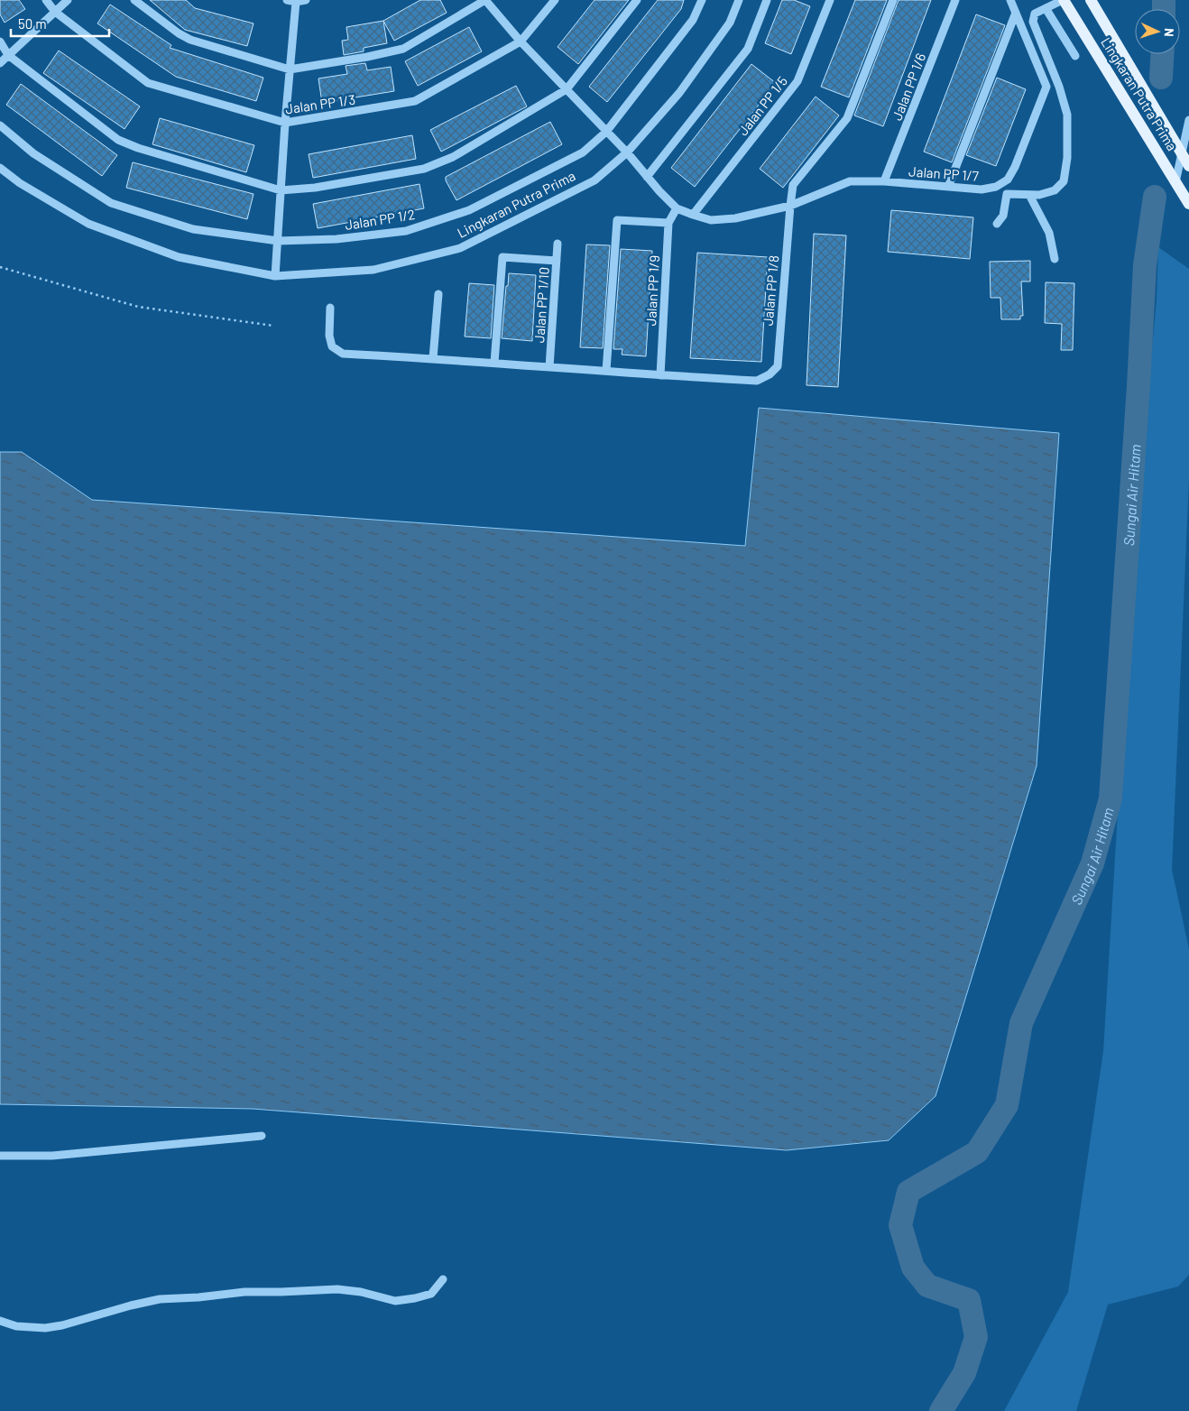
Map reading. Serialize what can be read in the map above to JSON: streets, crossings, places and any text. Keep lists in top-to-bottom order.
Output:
{
  "streets": {
    "main road": ["Lingkaran Putra Prima"],
    "street": [
      "Jalan PP 1/6",
      "Jalan PP 1/3",
      "Jalan PP 1/5",
      "Jalan PP 1/7",
      "Jalan PP 1/2",
      "Jalan PP 1/9",
      "Jalan PP 1/8",
      "Jalan PP 1/10"
    ]
  },
  "crossings": [
    ["Jalan PP 1/6", "Jalan PP 1/7"],
    ["Jalan PP 1/5", "Jalan PP 1/7"],
    ["Jalan PP 1/7", "Jalan PP 1/9"],
    ["Jalan PP 1/7", "Jalan PP 1/8"],
    ["Jalan PP 1/9", "Jalan PP 1/8"]
  ],
  "water": ["Sungai Air Hitam"],
  "scale_bar": "50 m",
  "north": "right"
}
